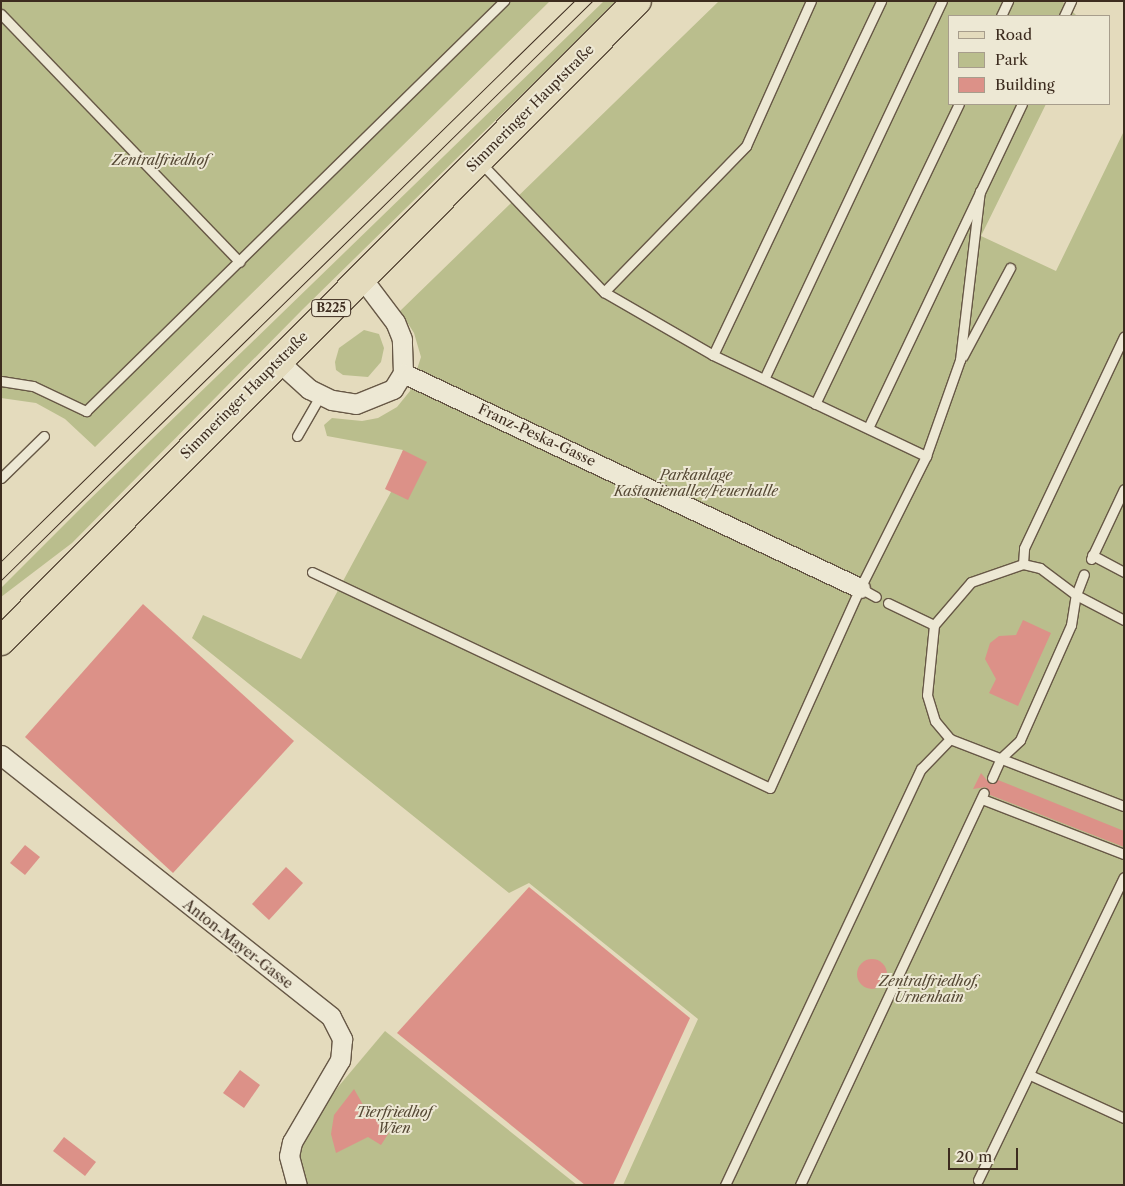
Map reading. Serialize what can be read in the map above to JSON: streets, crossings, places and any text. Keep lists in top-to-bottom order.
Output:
{
  "streets": {
    "main road": ["Simmeringer Hauptstraße", "B225"],
    "street": ["Franz-Peska-Gasse", "Anton-Mayer-Gasse"]
  },
  "parks": [
    "Zentralfriedhof",
    "Parkanlage Kastanienallee/Feuerhalle",
    "Zentralfriedhof, Urnenhain",
    "Tierfriedhof Wien"
  ],
  "legend": ["Road", "Park", "Building"],
  "scale_bar": "20 m"
}
